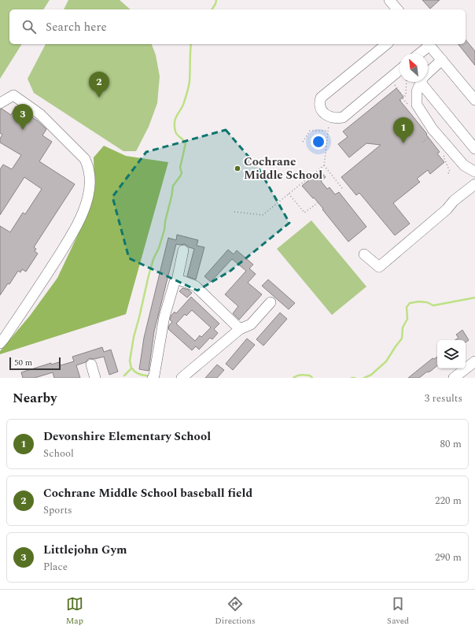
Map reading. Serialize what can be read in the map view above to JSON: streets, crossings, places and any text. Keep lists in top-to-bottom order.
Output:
{
  "places": ["Cochrane Middle School"],
  "scale_bar": "50 m",
  "north": "top left",
  "page": {
    "search": "Search here",
    "pins": ["2", "3", "1"],
    "scale": "50 m",
    "heading": ["Nearby", "3 results"],
    "list": [
      {
        "mark": "1",
        "name": "Devonshire Elementary School",
        "note": "School",
        "value": "80 m"
      },
      {
        "mark": "2",
        "name": "Cochrane Middle School baseball field",
        "note": "Sports",
        "value": "220 m"
      },
      {
        "mark": "3",
        "name": "Littlejohn Gym",
        "note": "Place",
        "value": "290 m"
      }
    ],
    "nav": ["Map", "Directions", "Saved"]
  }
}
